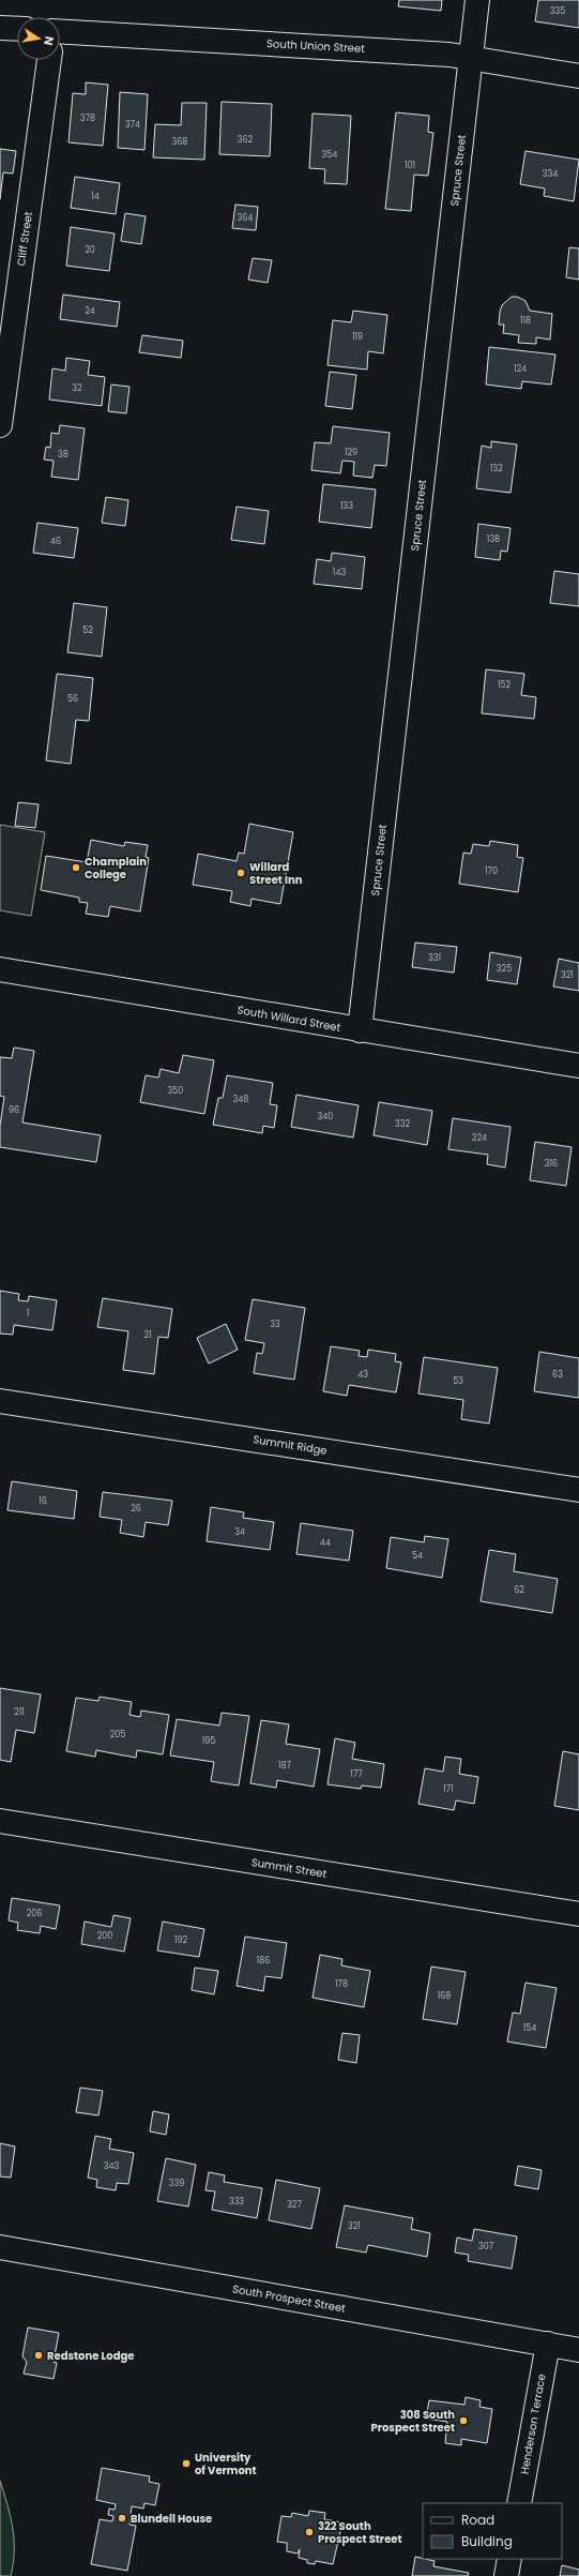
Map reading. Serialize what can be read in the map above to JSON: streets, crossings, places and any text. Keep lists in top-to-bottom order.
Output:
{
  "streets": {
    "street": [
      "South Union Street",
      "Spruce Street",
      "Cliff Street",
      "South Willard Street",
      "Summit Ridge",
      "Summit Street",
      "South Prospect Street",
      "Henderson Terrace"
    ]
  },
  "crossings": [
    ["South Union Street", "Spruce Street"],
    ["Spruce Street", "South Willard Street"],
    ["South Prospect Street", "Henderson Terrace"]
  ],
  "places": [
    "Champlain College",
    "Willard Street Inn",
    "Redstone Lodge",
    "308 South Prospect Street",
    "University of Vermont",
    "Blundell House",
    "322 South Prospect Street"
  ],
  "house_numbers": [
    "335",
    "378",
    "374",
    "362",
    "368",
    "354",
    "101",
    "334",
    "14",
    "364",
    "20",
    "24",
    "118",
    "119",
    "124",
    "32",
    "129",
    "38",
    "132",
    "133",
    "138",
    "46",
    "143",
    "52",
    "152",
    "56",
    "170",
    "331",
    "325",
    "321",
    "350",
    "348",
    "96",
    "340",
    "332",
    "324",
    "316",
    "1",
    "33",
    "21",
    "43",
    "63",
    "53",
    "16",
    "26",
    "34",
    "44",
    "54",
    "62",
    "211",
    "205",
    "195",
    "187",
    "177",
    "171",
    "206",
    "200",
    "192",
    "186",
    "178",
    "168",
    "154",
    "343",
    "339",
    "333",
    "327",
    "321",
    "307"
  ],
  "legend": ["Road", "Building"],
  "north": "right"
}
